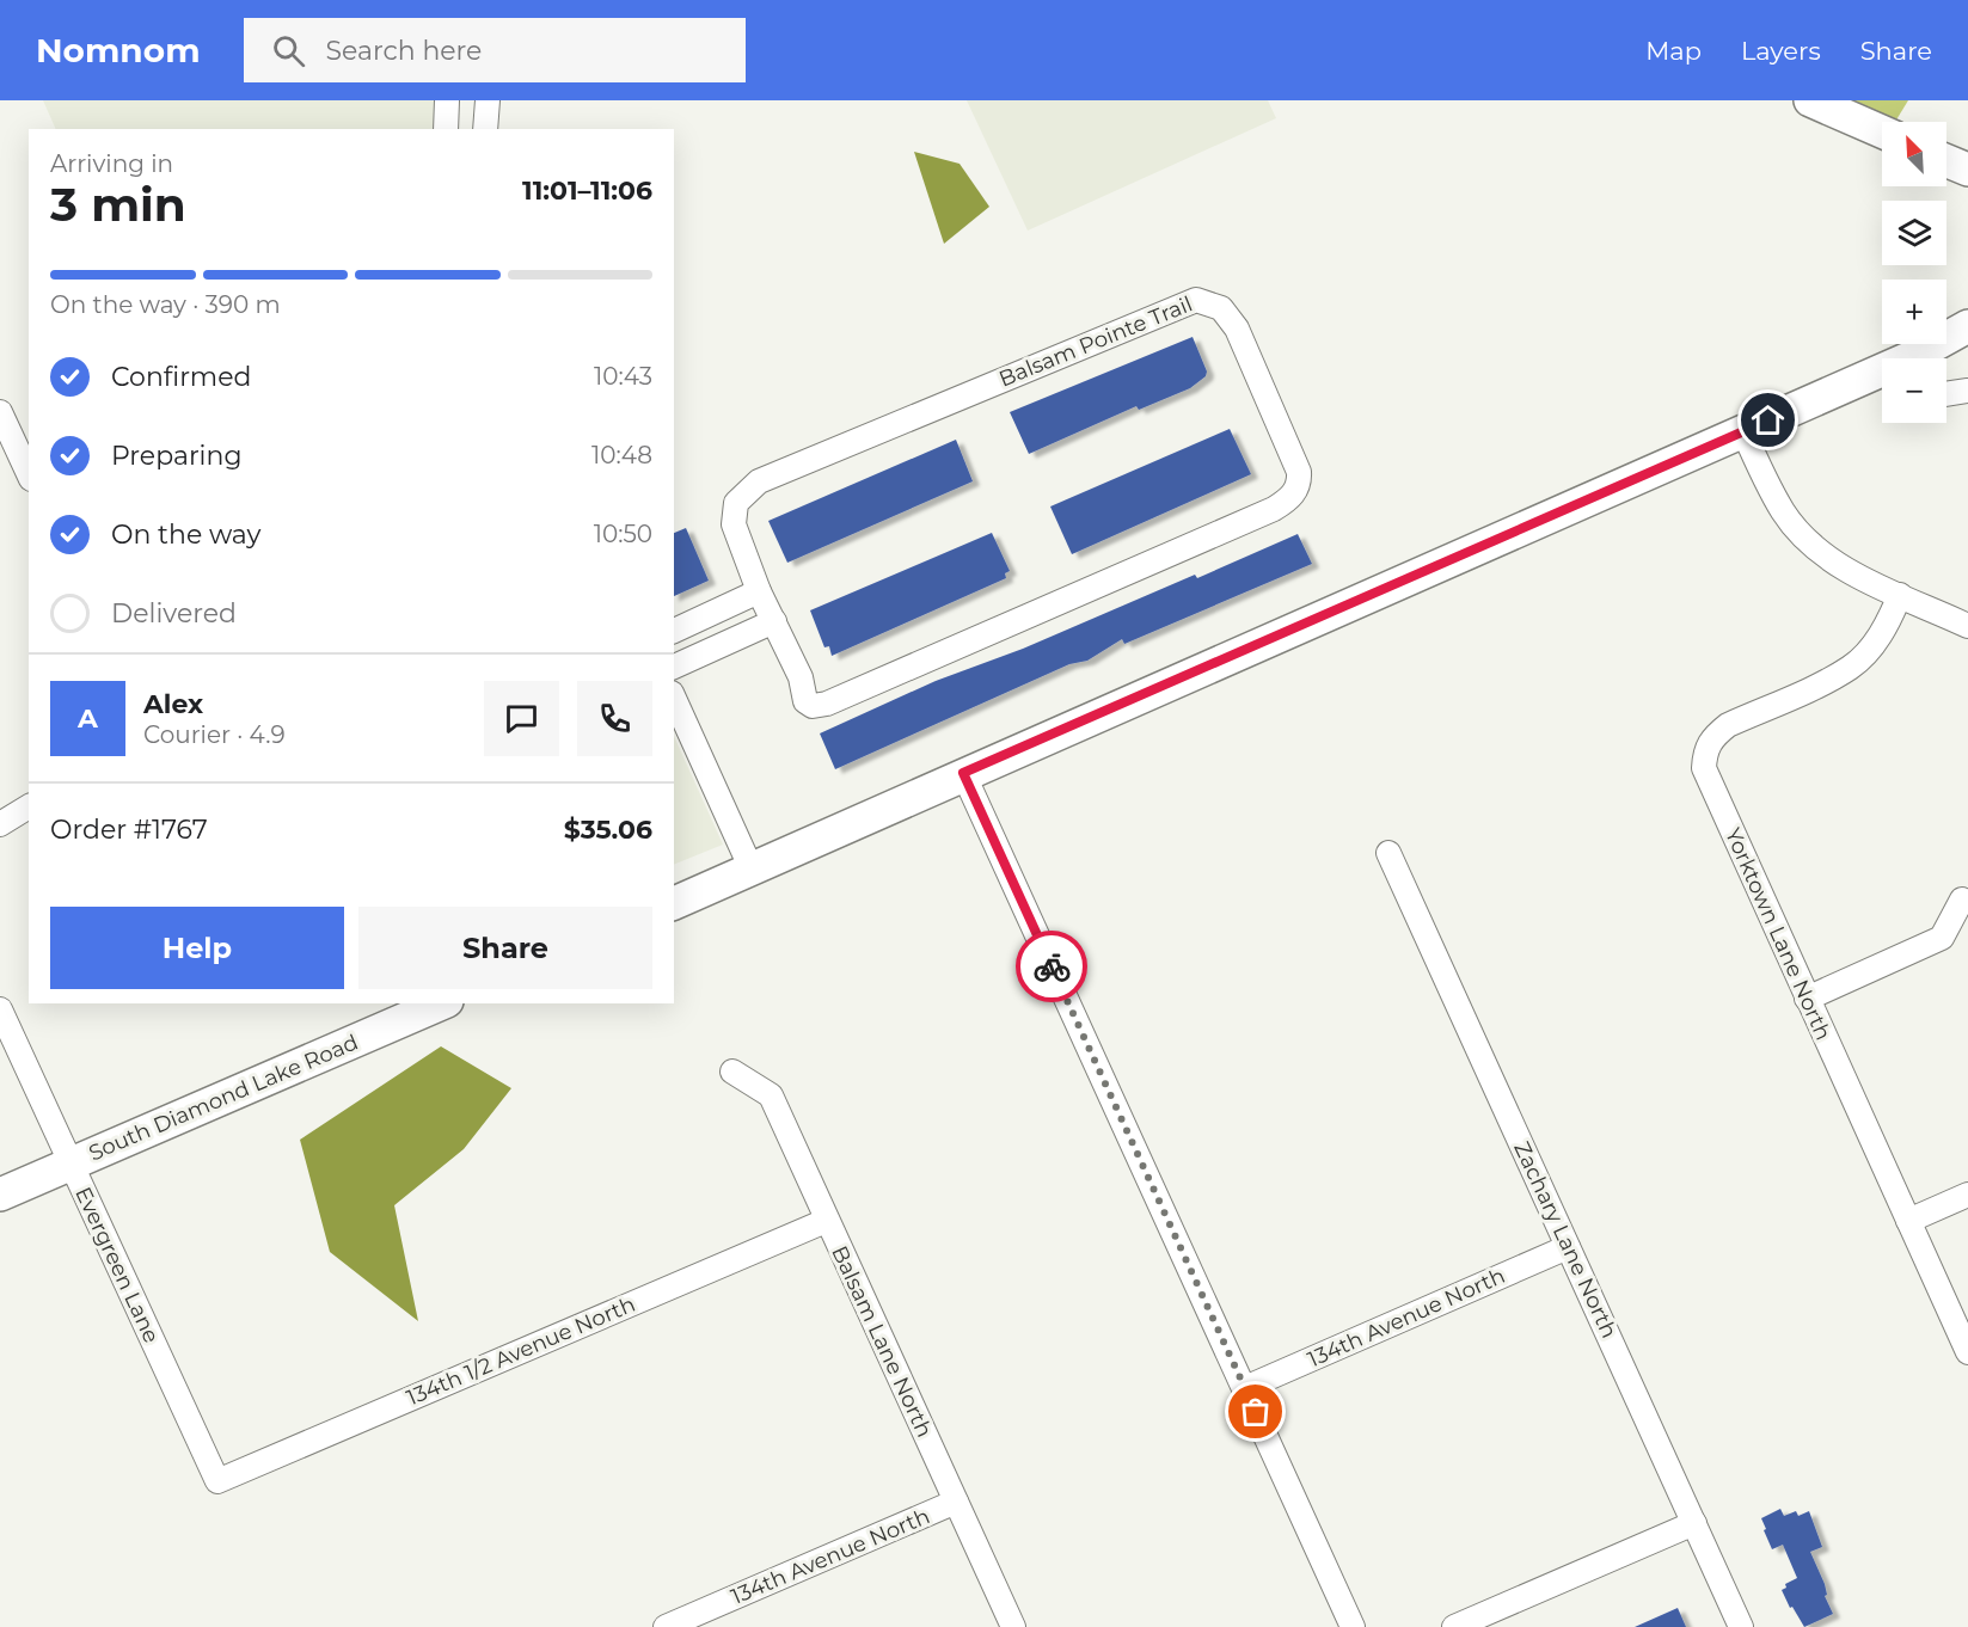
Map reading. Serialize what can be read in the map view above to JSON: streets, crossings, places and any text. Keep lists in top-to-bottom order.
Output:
{
  "streets": {
    "street": [
      "Balsam Pointe Trail",
      "Yorktown Lane North",
      "South Diamond Lake Road",
      "Zachary Lane North",
      "Evergreen Lane",
      "134th Avenue North",
      "Balsam Lane North",
      "134th 1/2 Avenue North"
    ]
  },
  "crossings": [
    ["South Diamond Lake Road", "Evergreen Lane"],
    ["Zachary Lane North", "134th Avenue North"],
    ["Evergreen Lane", "134th 1/2 Avenue North"],
    ["134th Avenue North", "Balsam Lane North"],
    ["Balsam Lane North", "134th 1/2 Avenue North"]
  ],
  "north": "top left",
  "page": {
    "header": "Nomnom",
    "search": "Search here",
    "nav": ["Map", "Layers", "Share"],
    "map_buttons": ["+", "−"],
    "heading": ["3 min", "Arriving in", "11:01–11:06"],
    "panel": [
      "Alex",
      "Courier · 4.9",
      "Order #1767",
      "$35.06"
    ],
    "bar": "On the way · 390 m",
    "list": [
      ["Confirmed", "10:43"],
      ["Preparing", "10:48"],
      ["On the way", "10:50"],
      "Delivered"
    ],
    "round": "A",
    "buttons": ["Help", "Share"]
  }
}
